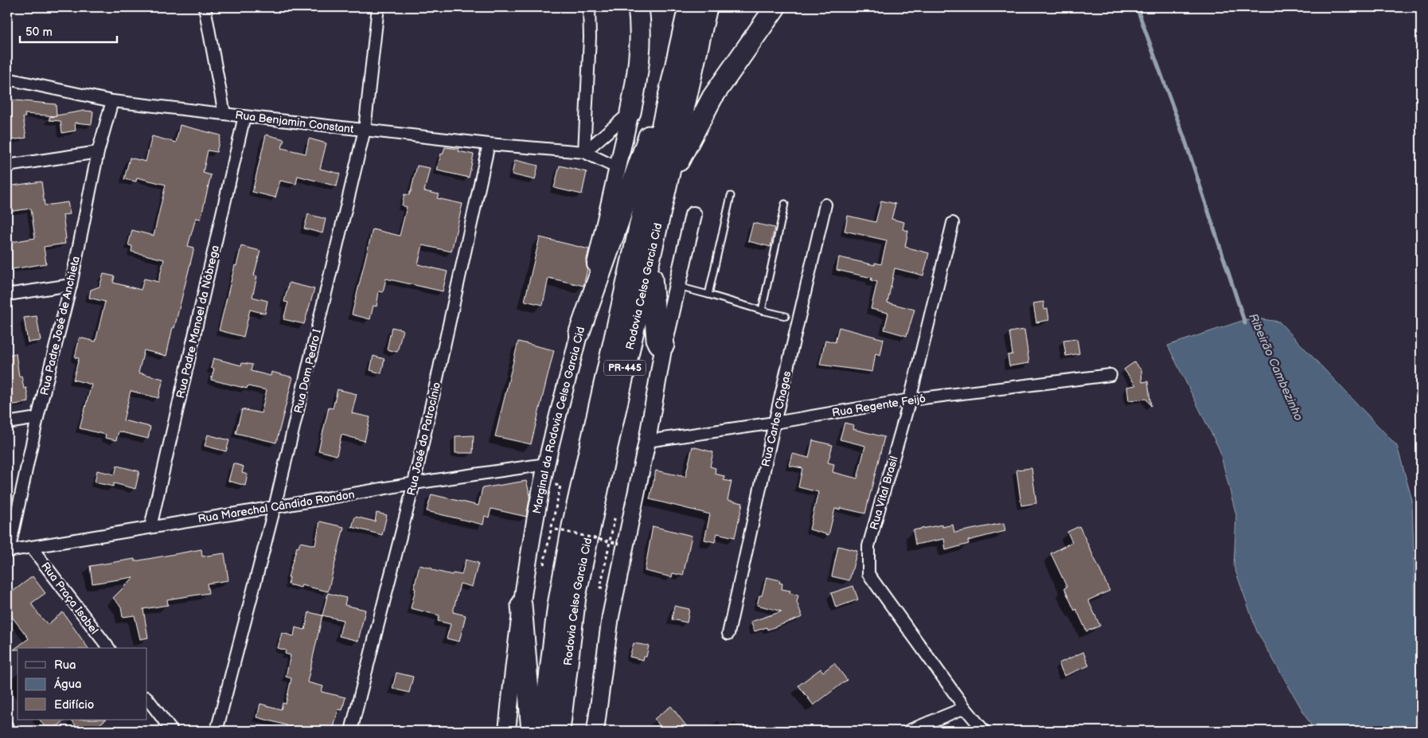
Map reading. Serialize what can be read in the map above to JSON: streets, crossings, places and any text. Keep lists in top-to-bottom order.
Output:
{
  "streets": {
    "highway": ["Rodovia Celso Garcia Cid", "PR-445"],
    "street": [
      "Rua Benjamin Constant",
      "Rua Padre Manoel da Nóbrega",
      "Rua Padre José de Anchieta",
      "Rua Dom Pedro I",
      "Rua Regente Feijó",
      "Rua Carlos Chagas",
      "Marginal da Rodovia Celso Garcia Cid",
      "Rua José do Patrocínio",
      "Rua Vital Brasil",
      "Rua Marechal Cândido Rondon",
      "Rua Praça Isabel"
    ]
  },
  "crossings": [
    ["Rua Benjamin Constant", "Rua Padre Manoel da Nóbrega"],
    ["Rua Benjamin Constant", "Rua Padre José de Anchieta"],
    ["Rua Benjamin Constant", "Rua Dom Pedro I"],
    ["Rua Benjamin Constant", "Marginal da Rodovia Celso Garcia Cid"],
    ["Rua Benjamin Constant", "Rua José do Patrocínio"],
    ["Rua Padre Manoel da Nóbrega", "Rua Marechal Cândido Rondon"],
    ["Rua Padre José de Anchieta", "Rua Marechal Cândido Rondon"],
    ["Rua Dom Pedro I", "Rua Marechal Cândido Rondon"],
    ["Rua Regente Feijó", "Rua Carlos Chagas"],
    ["Rua Regente Feijó", "Rua Vital Brasil"],
    ["Marginal da Rodovia Celso Garcia Cid", "Rua Marechal Cândido Rondon"],
    ["Rua José do Patrocínio", "Rua Marechal Cândido Rondon"],
    ["Rua Marechal Cândido Rondon", "Rua Praça Isabel"]
  ],
  "water": ["Ribeirão Cambezinho"],
  "legend": ["Rua", "Água", "Edifício"],
  "scale_bar": "50 m"
}
